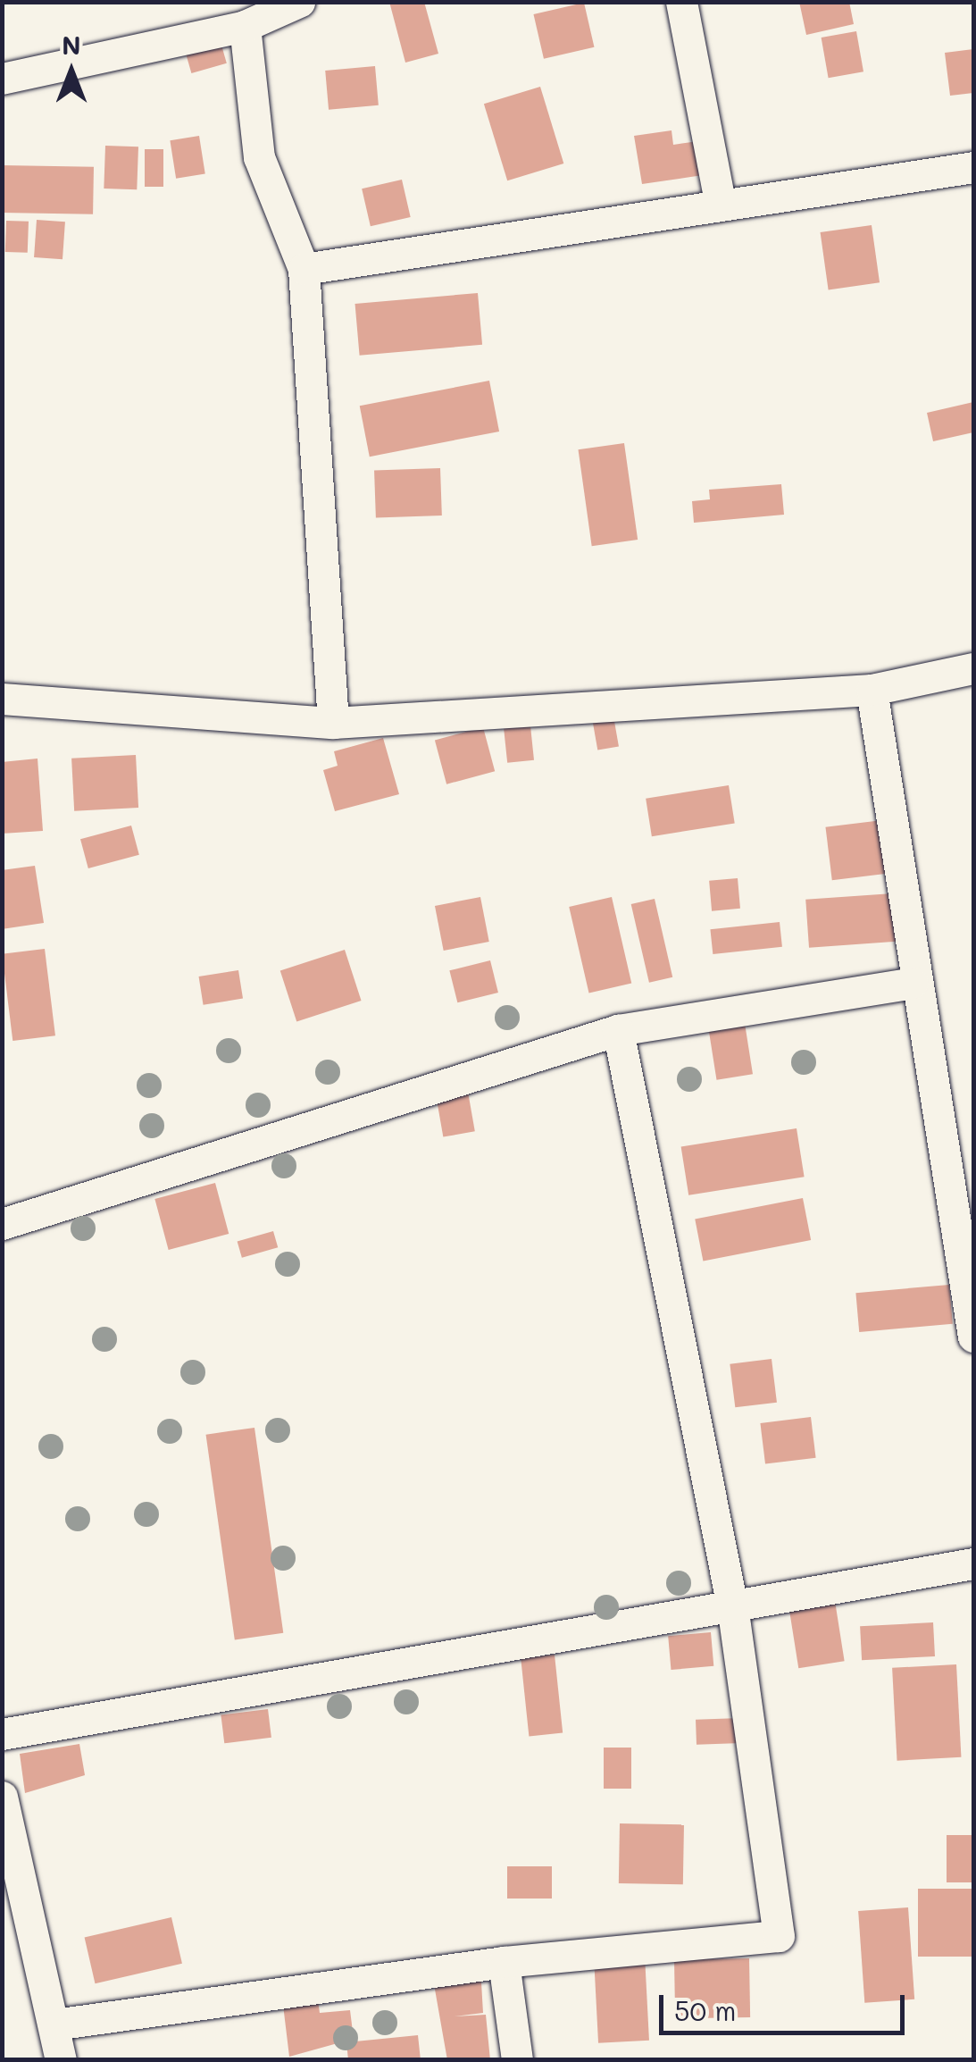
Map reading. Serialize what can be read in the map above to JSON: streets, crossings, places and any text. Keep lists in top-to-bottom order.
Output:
{
  "scale_bar": "50 m",
  "north": "top"
}
